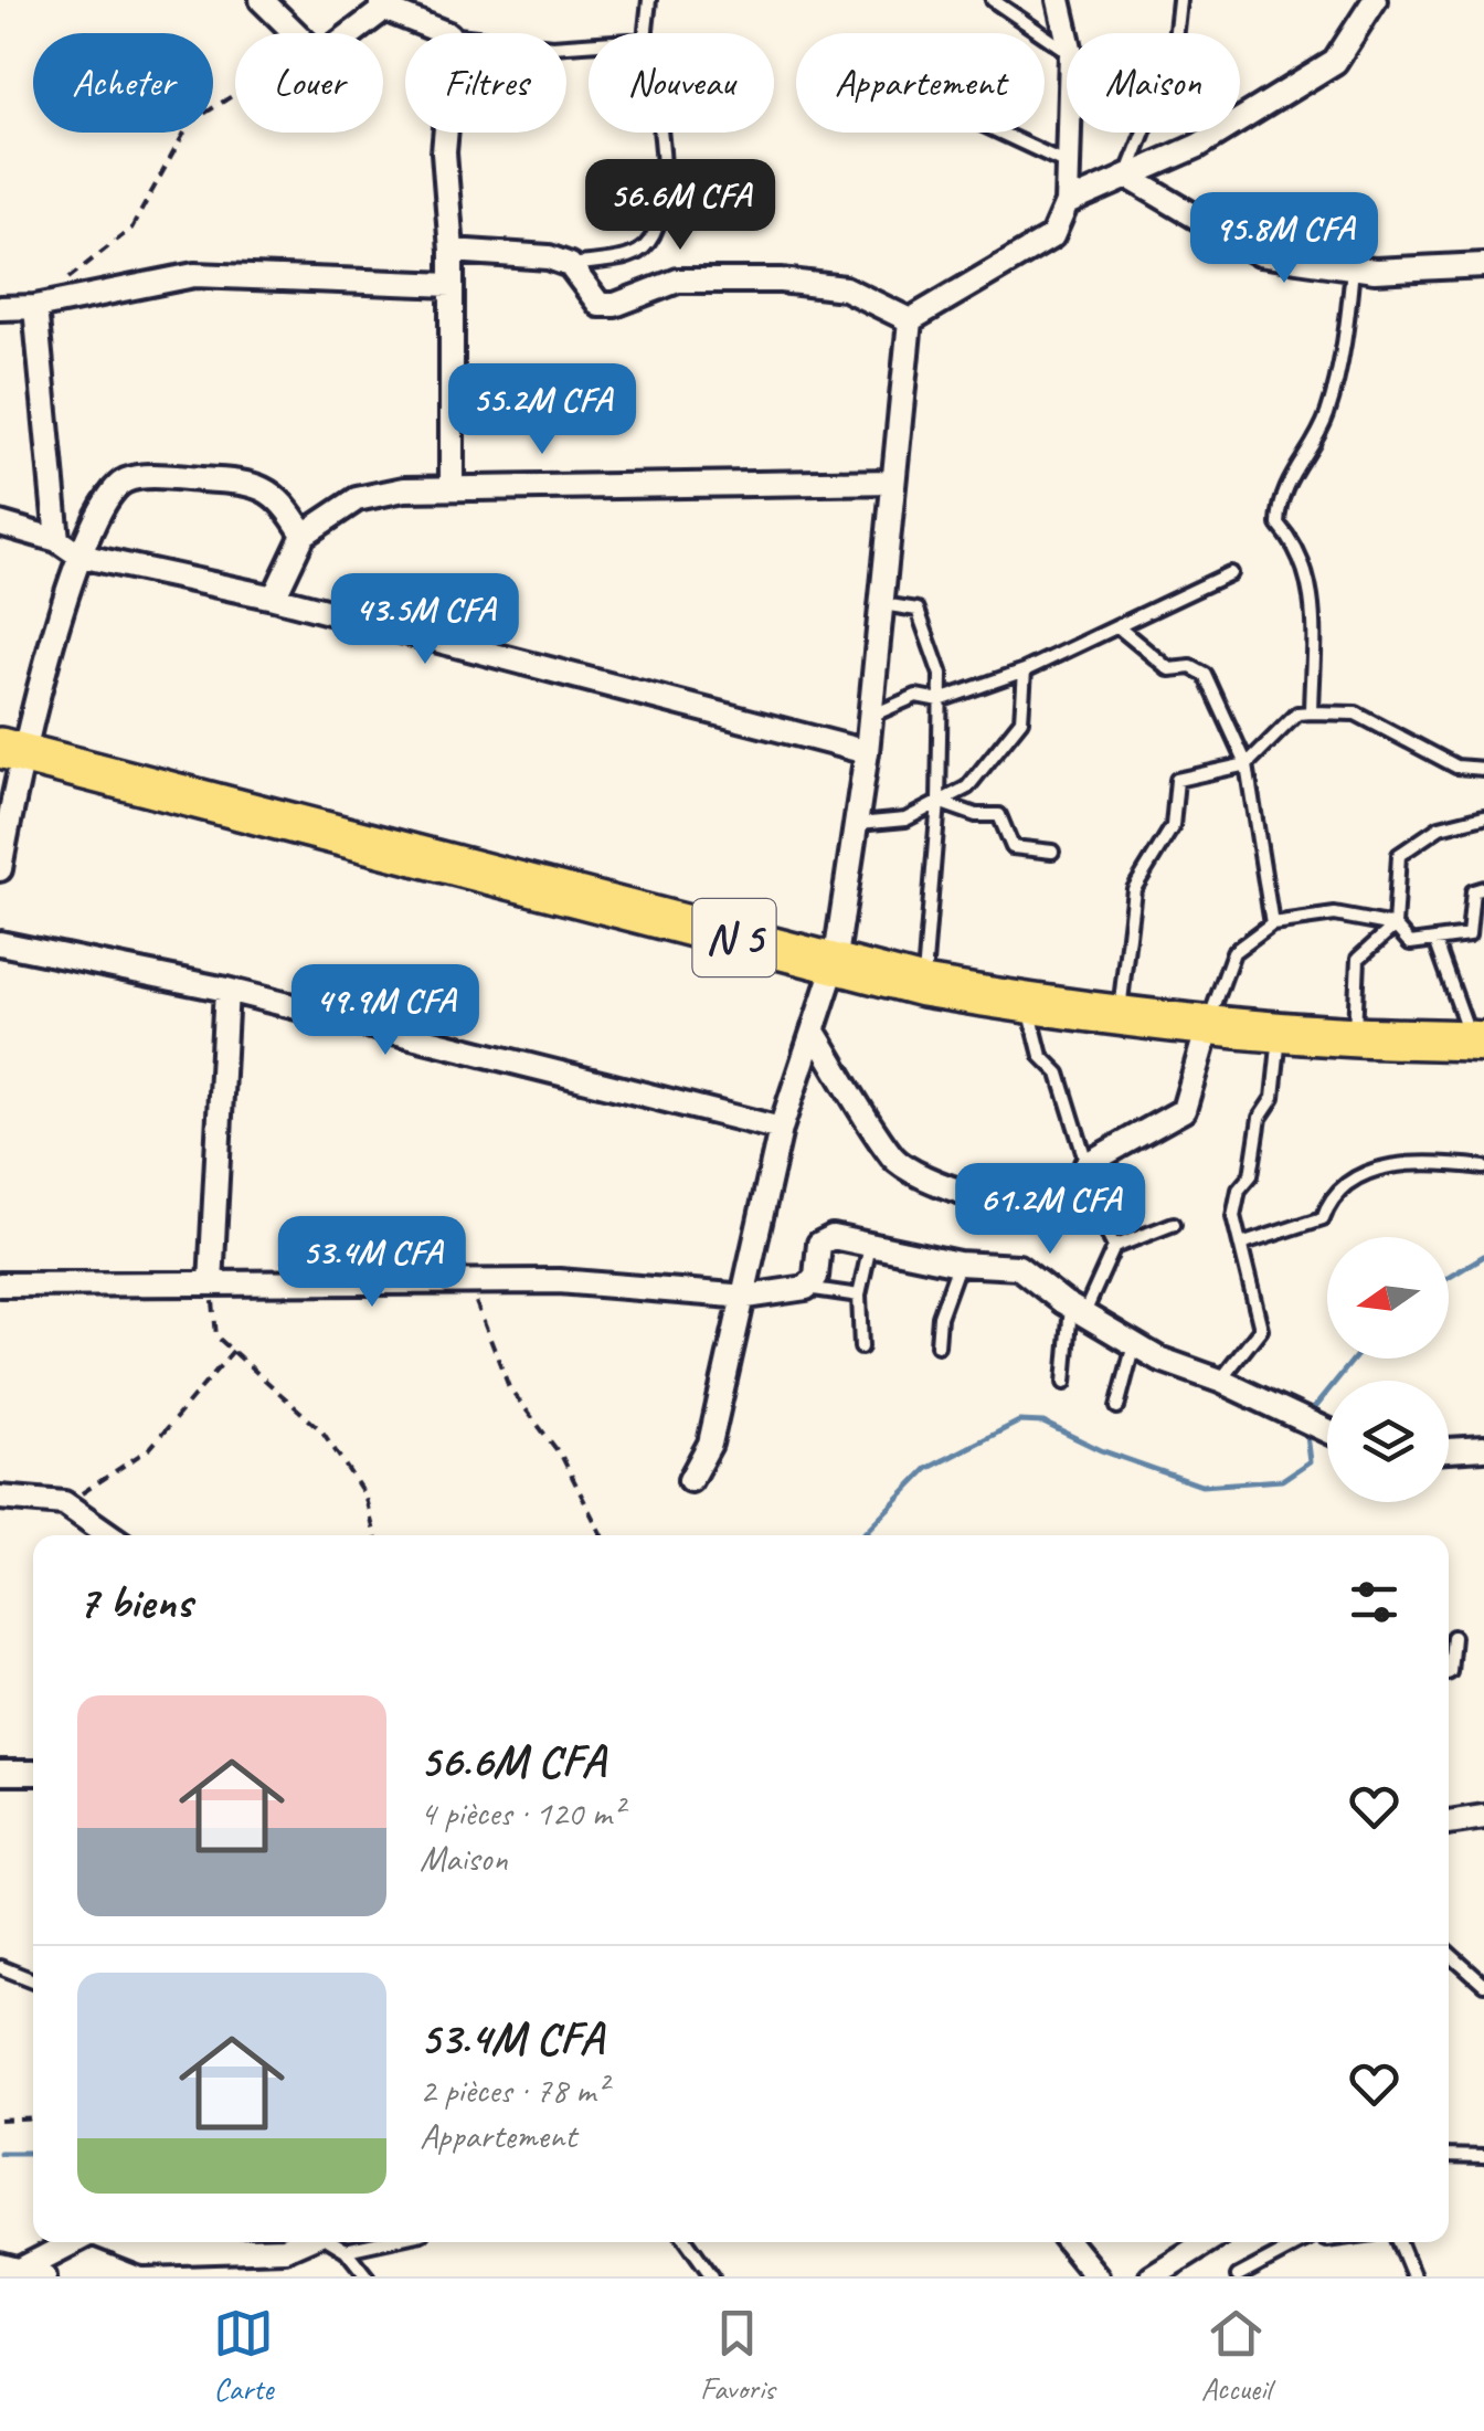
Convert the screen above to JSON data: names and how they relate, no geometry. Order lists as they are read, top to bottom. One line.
{"streets":{"highway":["N 5"]},"north":"left","page":{"chip":["Acheter","Louer","Filtres","Nouveau","Appartement","Maison"],"price":["56.6M CFA","95.8M CFA","55.2M CFA","43.5M CFA","49.9M CFA","61.2M CFA","53.4M CFA"],"heading":"7 biens","list":[{"name":"56.6M CFA","note":"4 pièces · 120 m² · Maison"},{"name":"53.4M CFA","note":"2 pièces · 78 m² · Appartement"}],"tabs":["Carte","Favoris","Accueil"]}}
